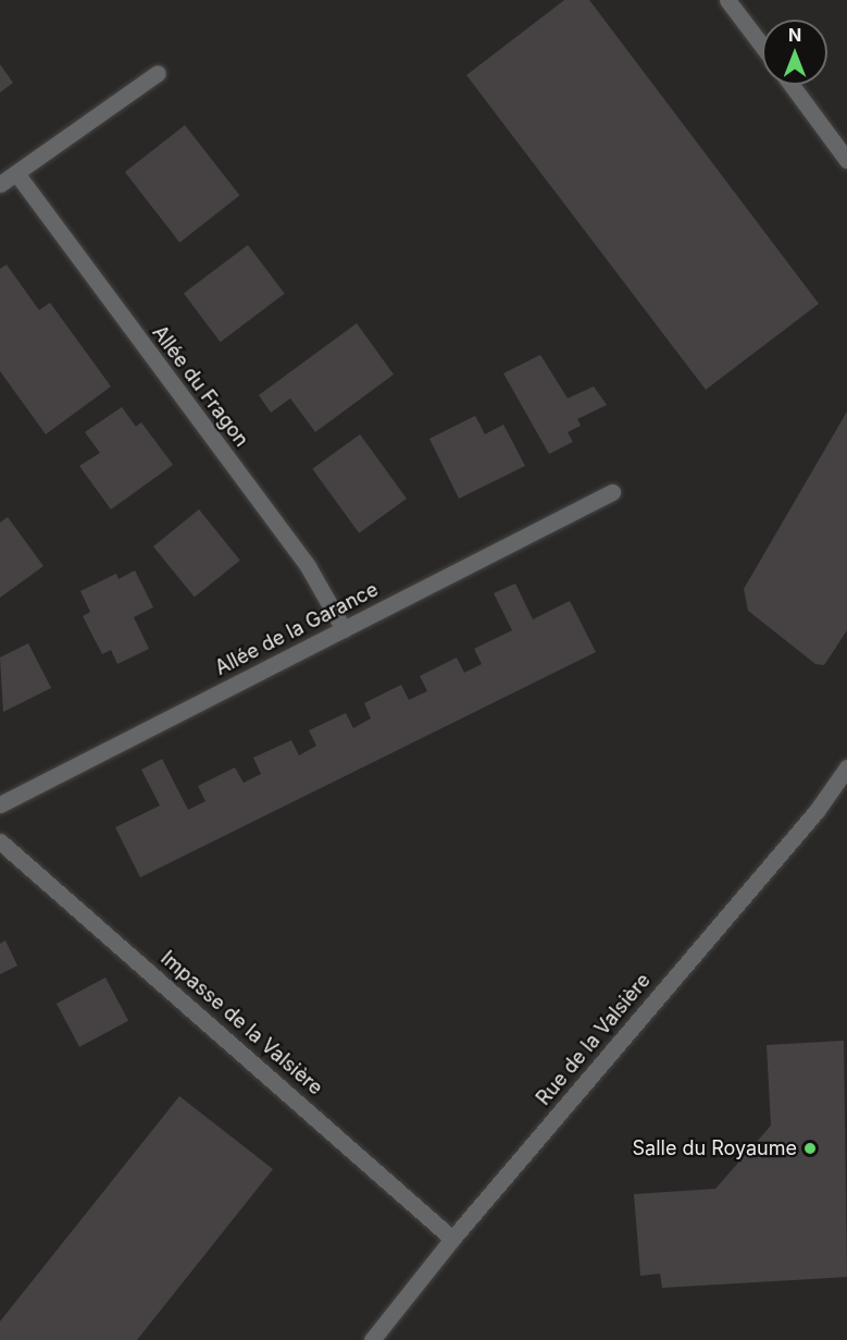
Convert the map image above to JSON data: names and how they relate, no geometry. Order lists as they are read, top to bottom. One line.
{"streets":{"street":["Allée du Fragon","Allée de la Garance","Impasse de la Valsière","Rue de la Valsière"]},"crossings":[["Allée du Fragon","Allée de la Garance"],["Impasse de la Valsière","Rue de la Valsière"]],"places":["Salle du Royaume"],"north":"top"}
